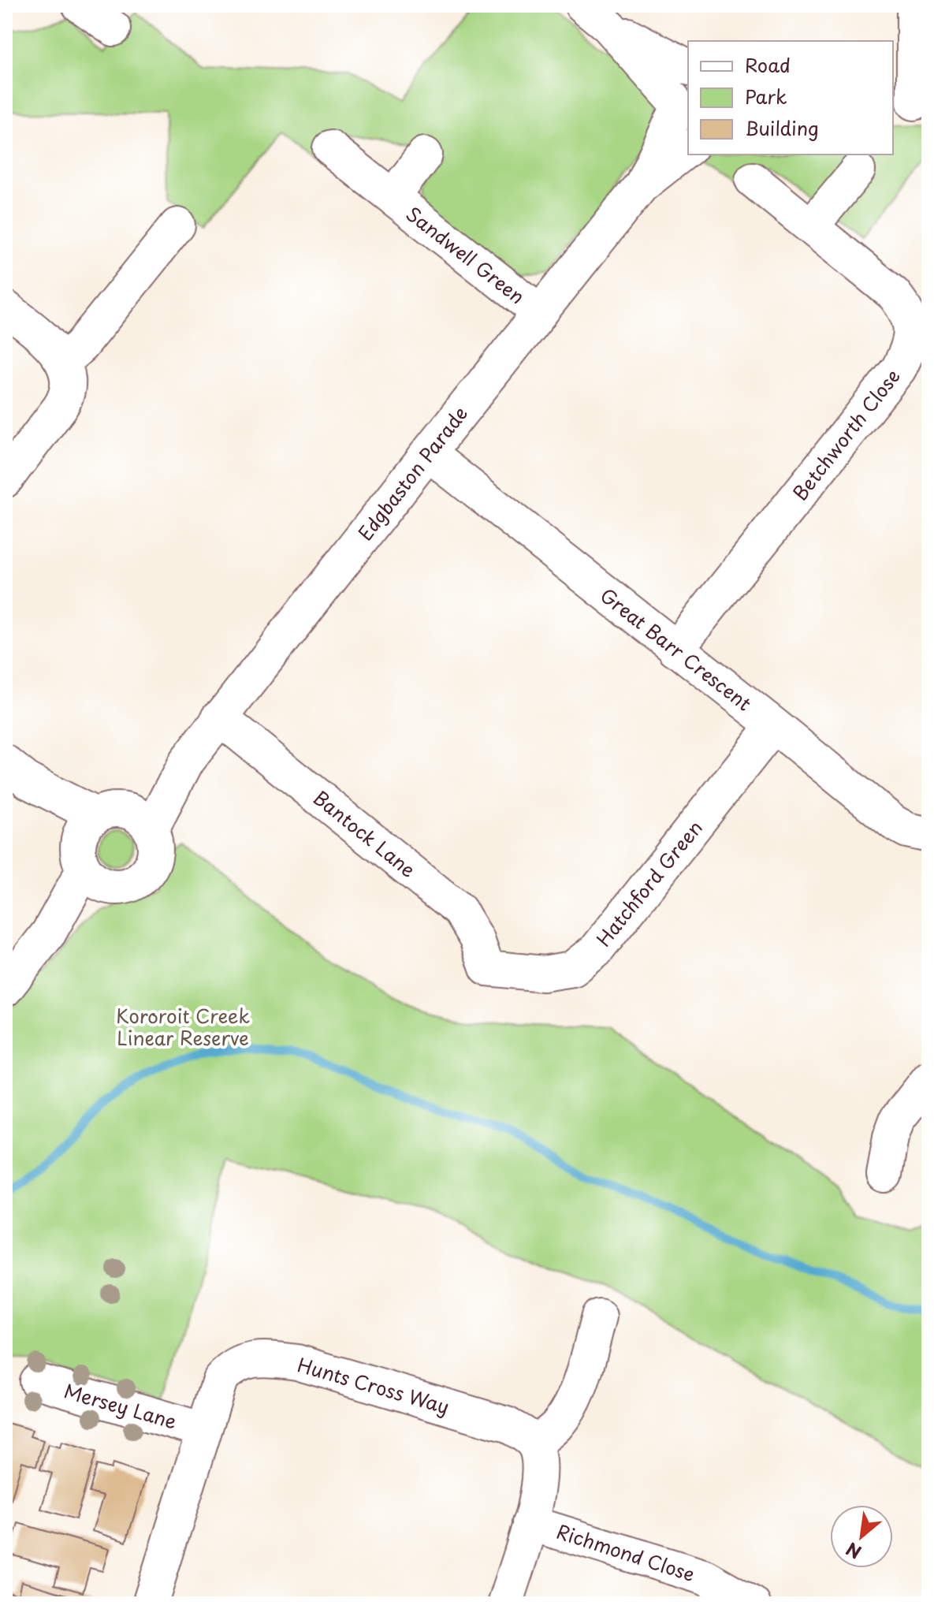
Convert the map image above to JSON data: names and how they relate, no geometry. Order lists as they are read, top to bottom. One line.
{"streets":{"street":["Sandwell Green","Betchworth Close","Edgbaston Parade","Great Barr Crescent","Bantock Lane","Hatchford Green","Hunts Cross Way","Mersey Lane","Richmond Close"]},"crossings":[["Sandwell Green","Edgbaston Parade"],["Betchworth Close","Great Barr Crescent"],["Edgbaston Parade","Great Barr Crescent"],["Edgbaston Parade","Bantock Lane"],["Great Barr Crescent","Hatchford Green"],["Bantock Lane","Hatchford Green"],["Hunts Cross Way","Mersey Lane"]],"parks":["Kororoit Creek Linear Reserve"],"legend":["Road","Park","Building"],"north":"bottom left"}
